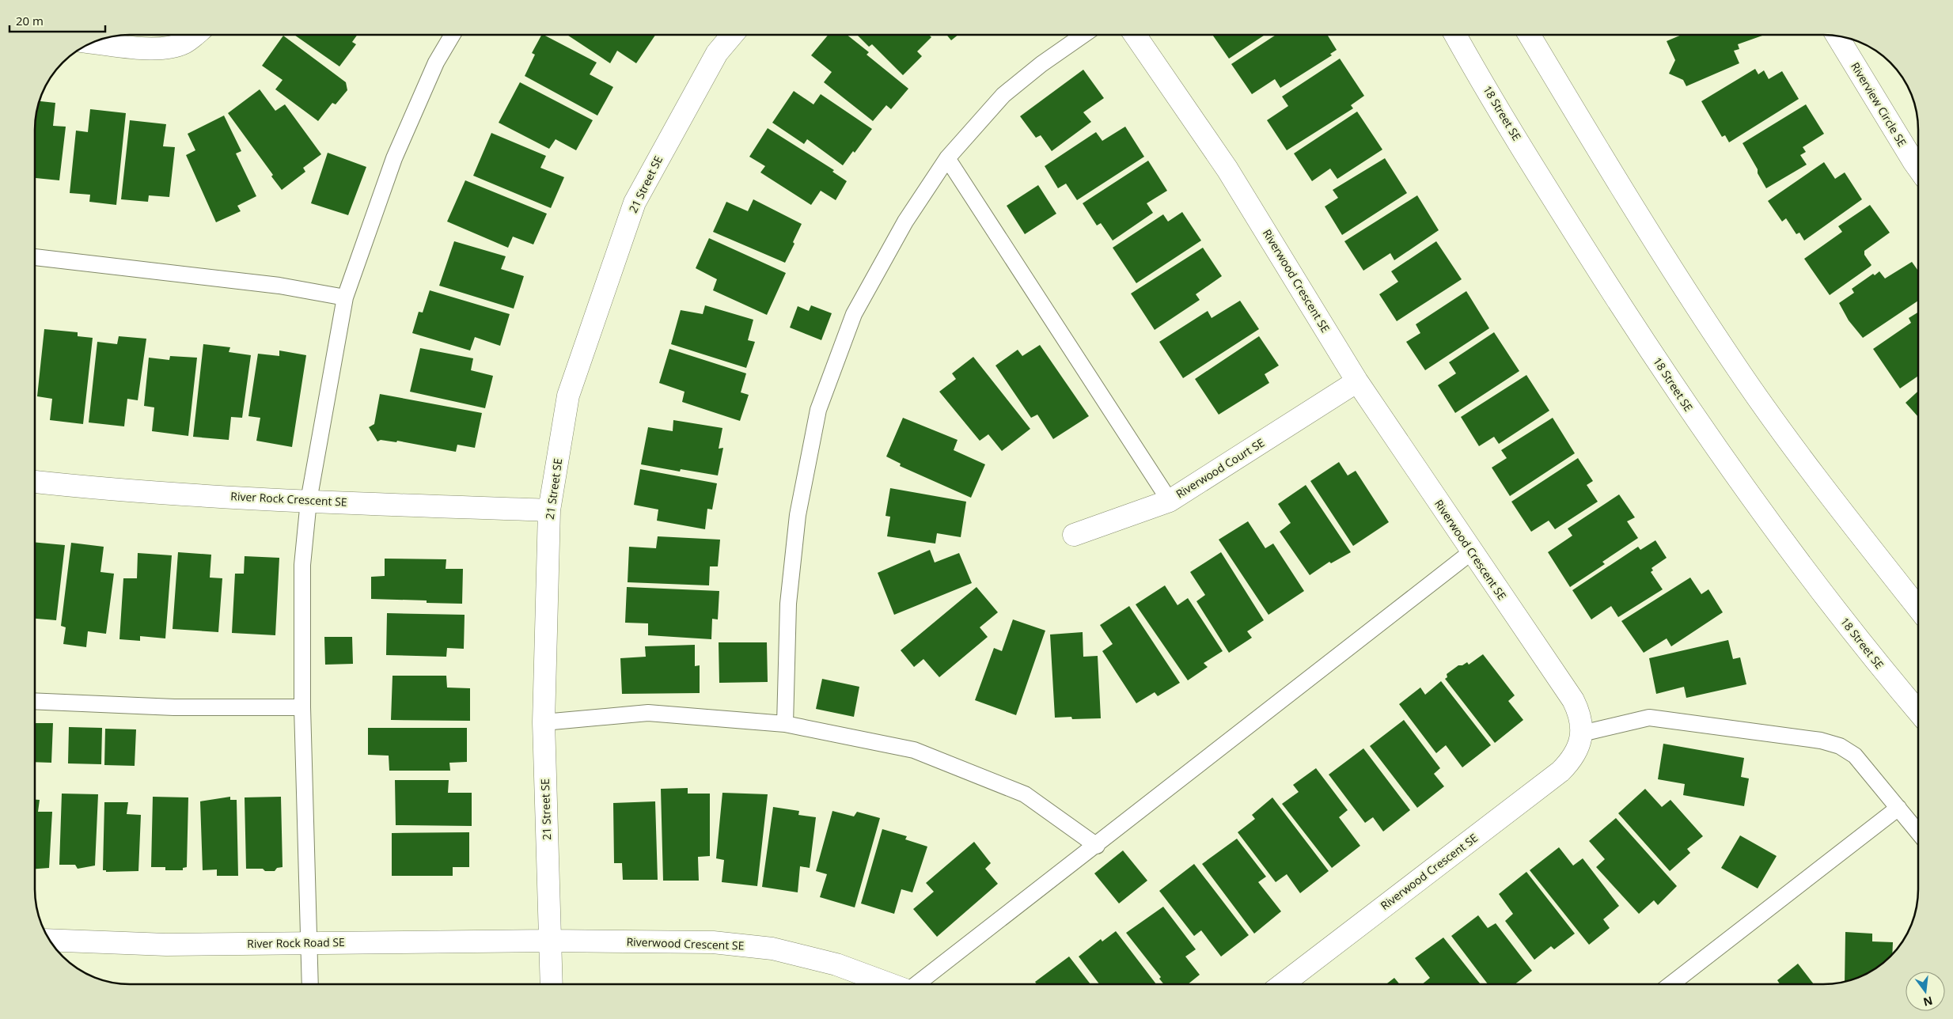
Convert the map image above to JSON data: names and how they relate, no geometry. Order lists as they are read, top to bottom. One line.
{"streets":{"street":["Riverview Circle SE","18 Street SE","21 Street SE","Riverwood Crescent SE","Riverwood Court SE","River Rock Crescent SE","River Rock Road SE"]},"crossings":[["21 Street SE","Riverwood Crescent SE"],["21 Street SE","River Rock Crescent SE"],["21 Street SE","River Rock Road SE"],["Riverwood Crescent SE","Riverwood Court SE"],["Riverwood Crescent SE","River Rock Road SE"]],"scale_bar":"20 m","north":"bottom"}
